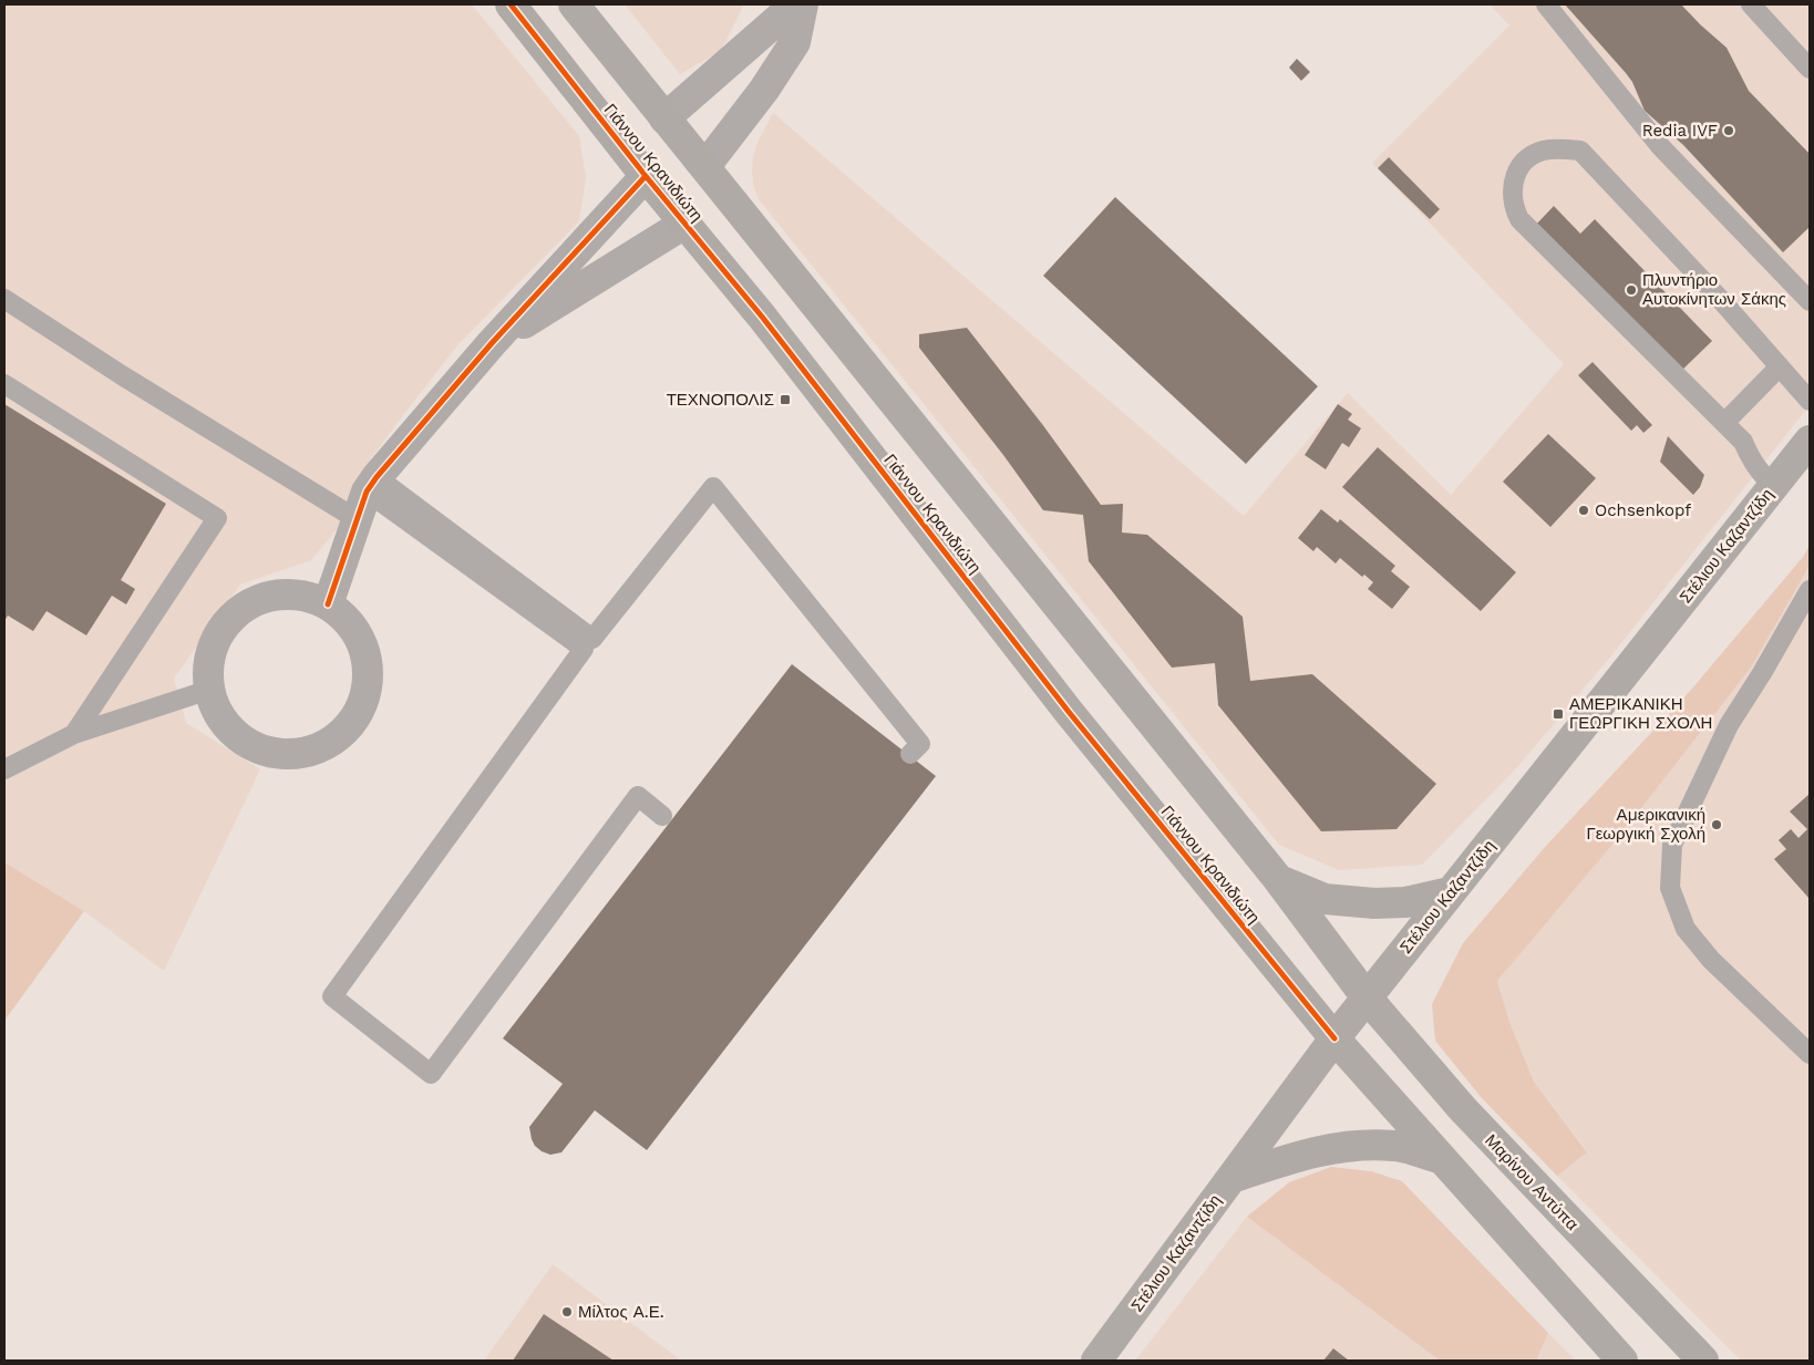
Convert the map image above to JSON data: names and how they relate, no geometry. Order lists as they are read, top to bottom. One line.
{"streets":{"street":["Γιάννου Κρανιδιώτη","Στέλιου Καζαντζίδη","Μαρίνου Αντύπα"]},"crossings":[["Γιάννου Κρανιδιώτη","Στέλιου Καζαντζίδη"],["Στέλιου Καζαντζίδη","Μαρίνου Αντύπα"]],"places":{"other":["Redia IVF","Πλυντήριο Αυτοκίνητων Σάκης","Ochsenkopf","Αμερικανική Γεωργική Σχολή","Μίλτος Α.Ε."],"transit":["ΤΕΧΝΟΠΟΛΙΣ","ΑΜΕΡΙΚΑΝΙΚΗ ΓΕΩΡΓΙΚΗ ΣΧΟΛΗ"]}}
